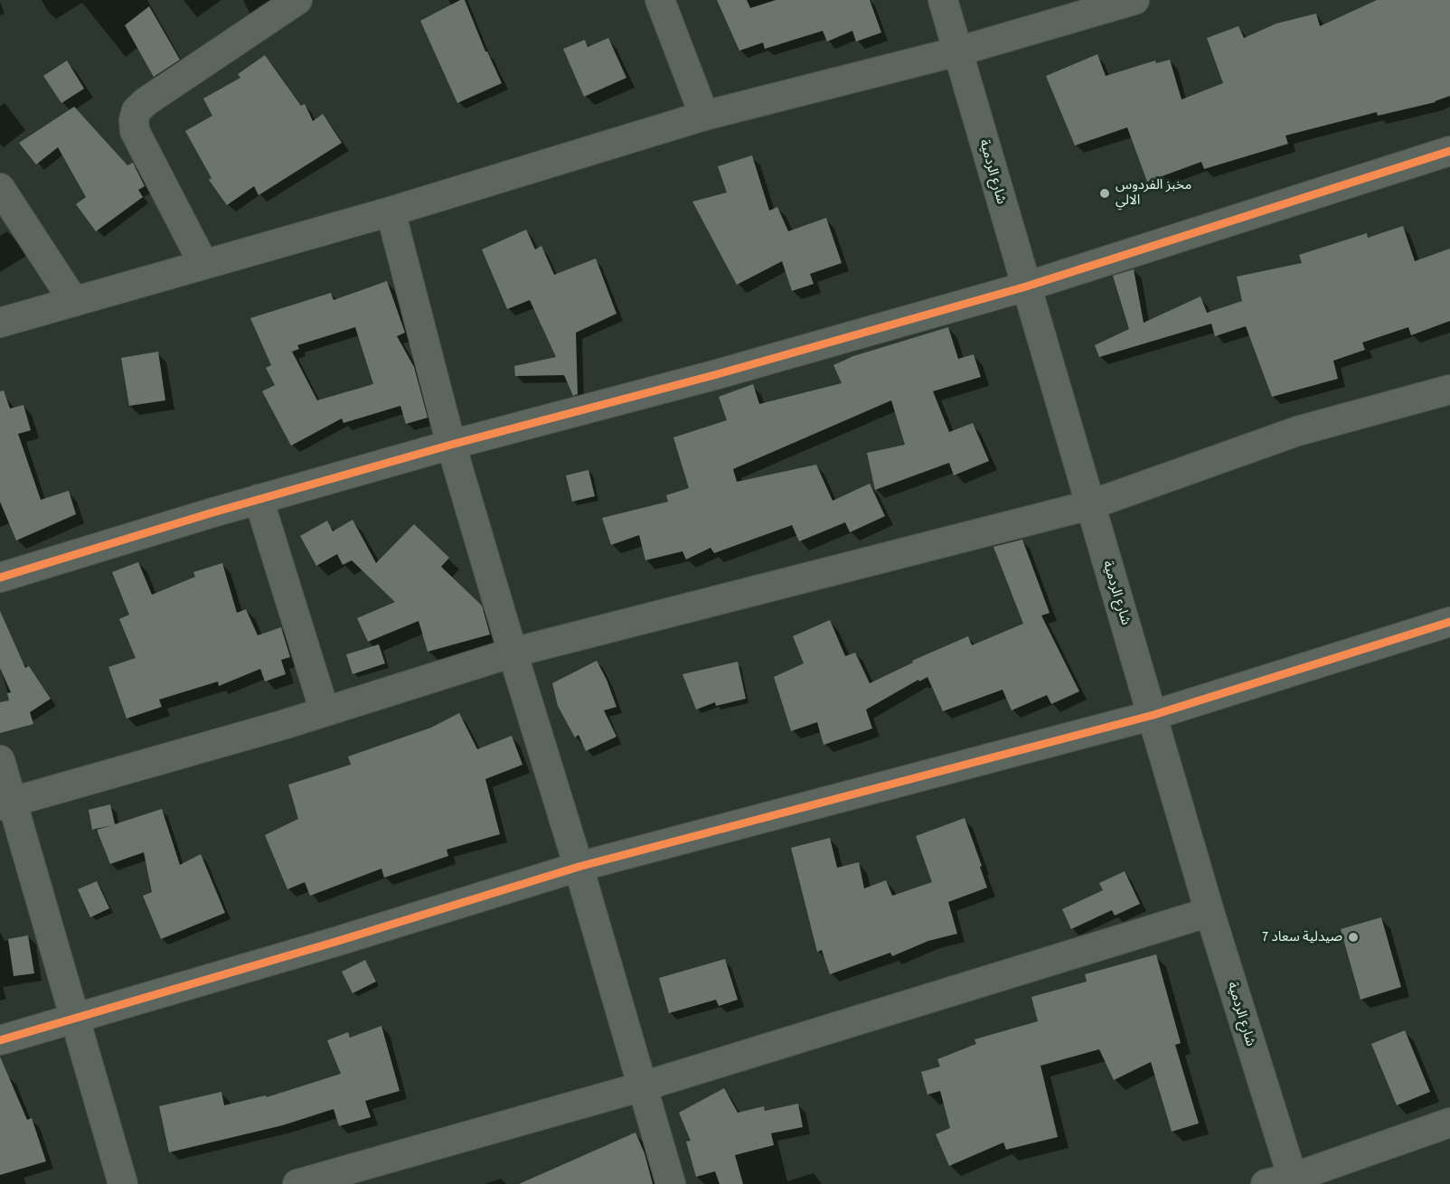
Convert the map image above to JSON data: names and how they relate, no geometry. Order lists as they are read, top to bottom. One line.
{"streets":{"street":["شارع الردمية"]},"places":["مخبز الفردوس الالي","صيدلية سعاد 7"]}
